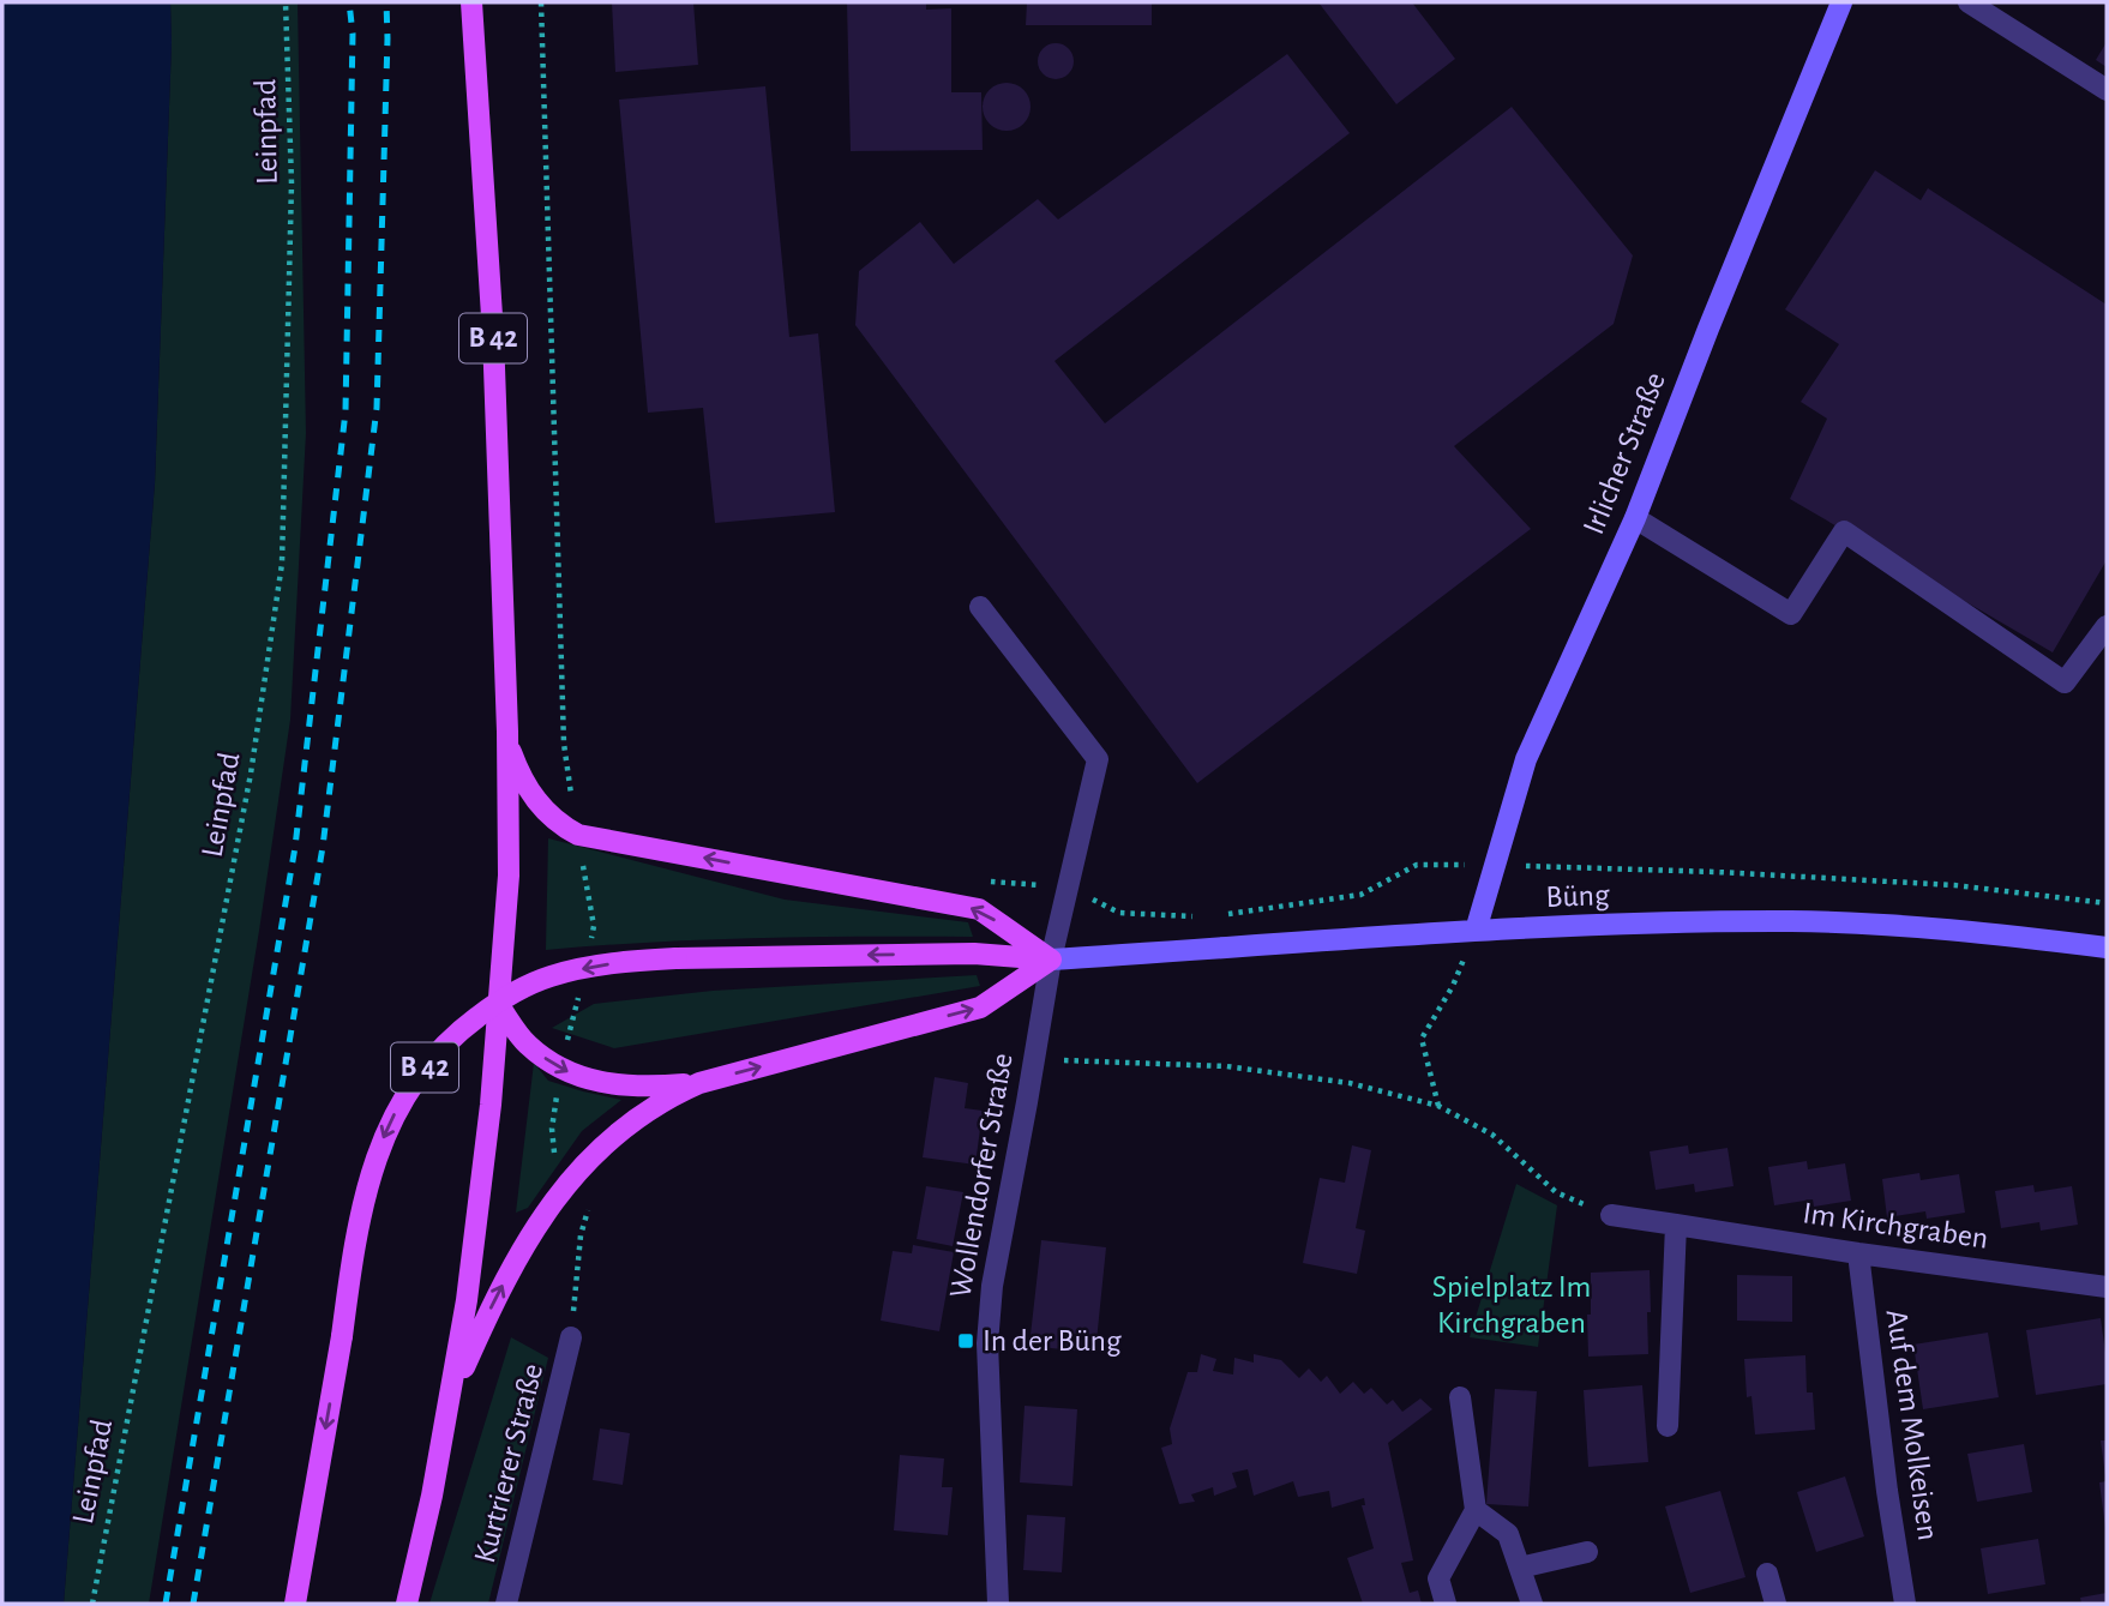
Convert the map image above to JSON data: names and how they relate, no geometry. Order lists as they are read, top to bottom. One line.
{"streets":{"main road":["B 42"],"street":["Irlicher Straße","Büng","Wollendorfer Straße","Im Kirchgraben","Auf dem Molkeisen","Kurtrierer Straße"],"path":["Leinpfad"]},"crossings":[["B 42","Büng"],["B 42","Wollendorfer Straße"],["Irlicher Straße","Büng"],["Büng","Wollendorfer Straße"],["Im Kirchgraben","Auf dem Molkeisen"]],"parks":["Spielplatz Im Kirchgraben"],"places":{"transit":["In der Büng"]}}
